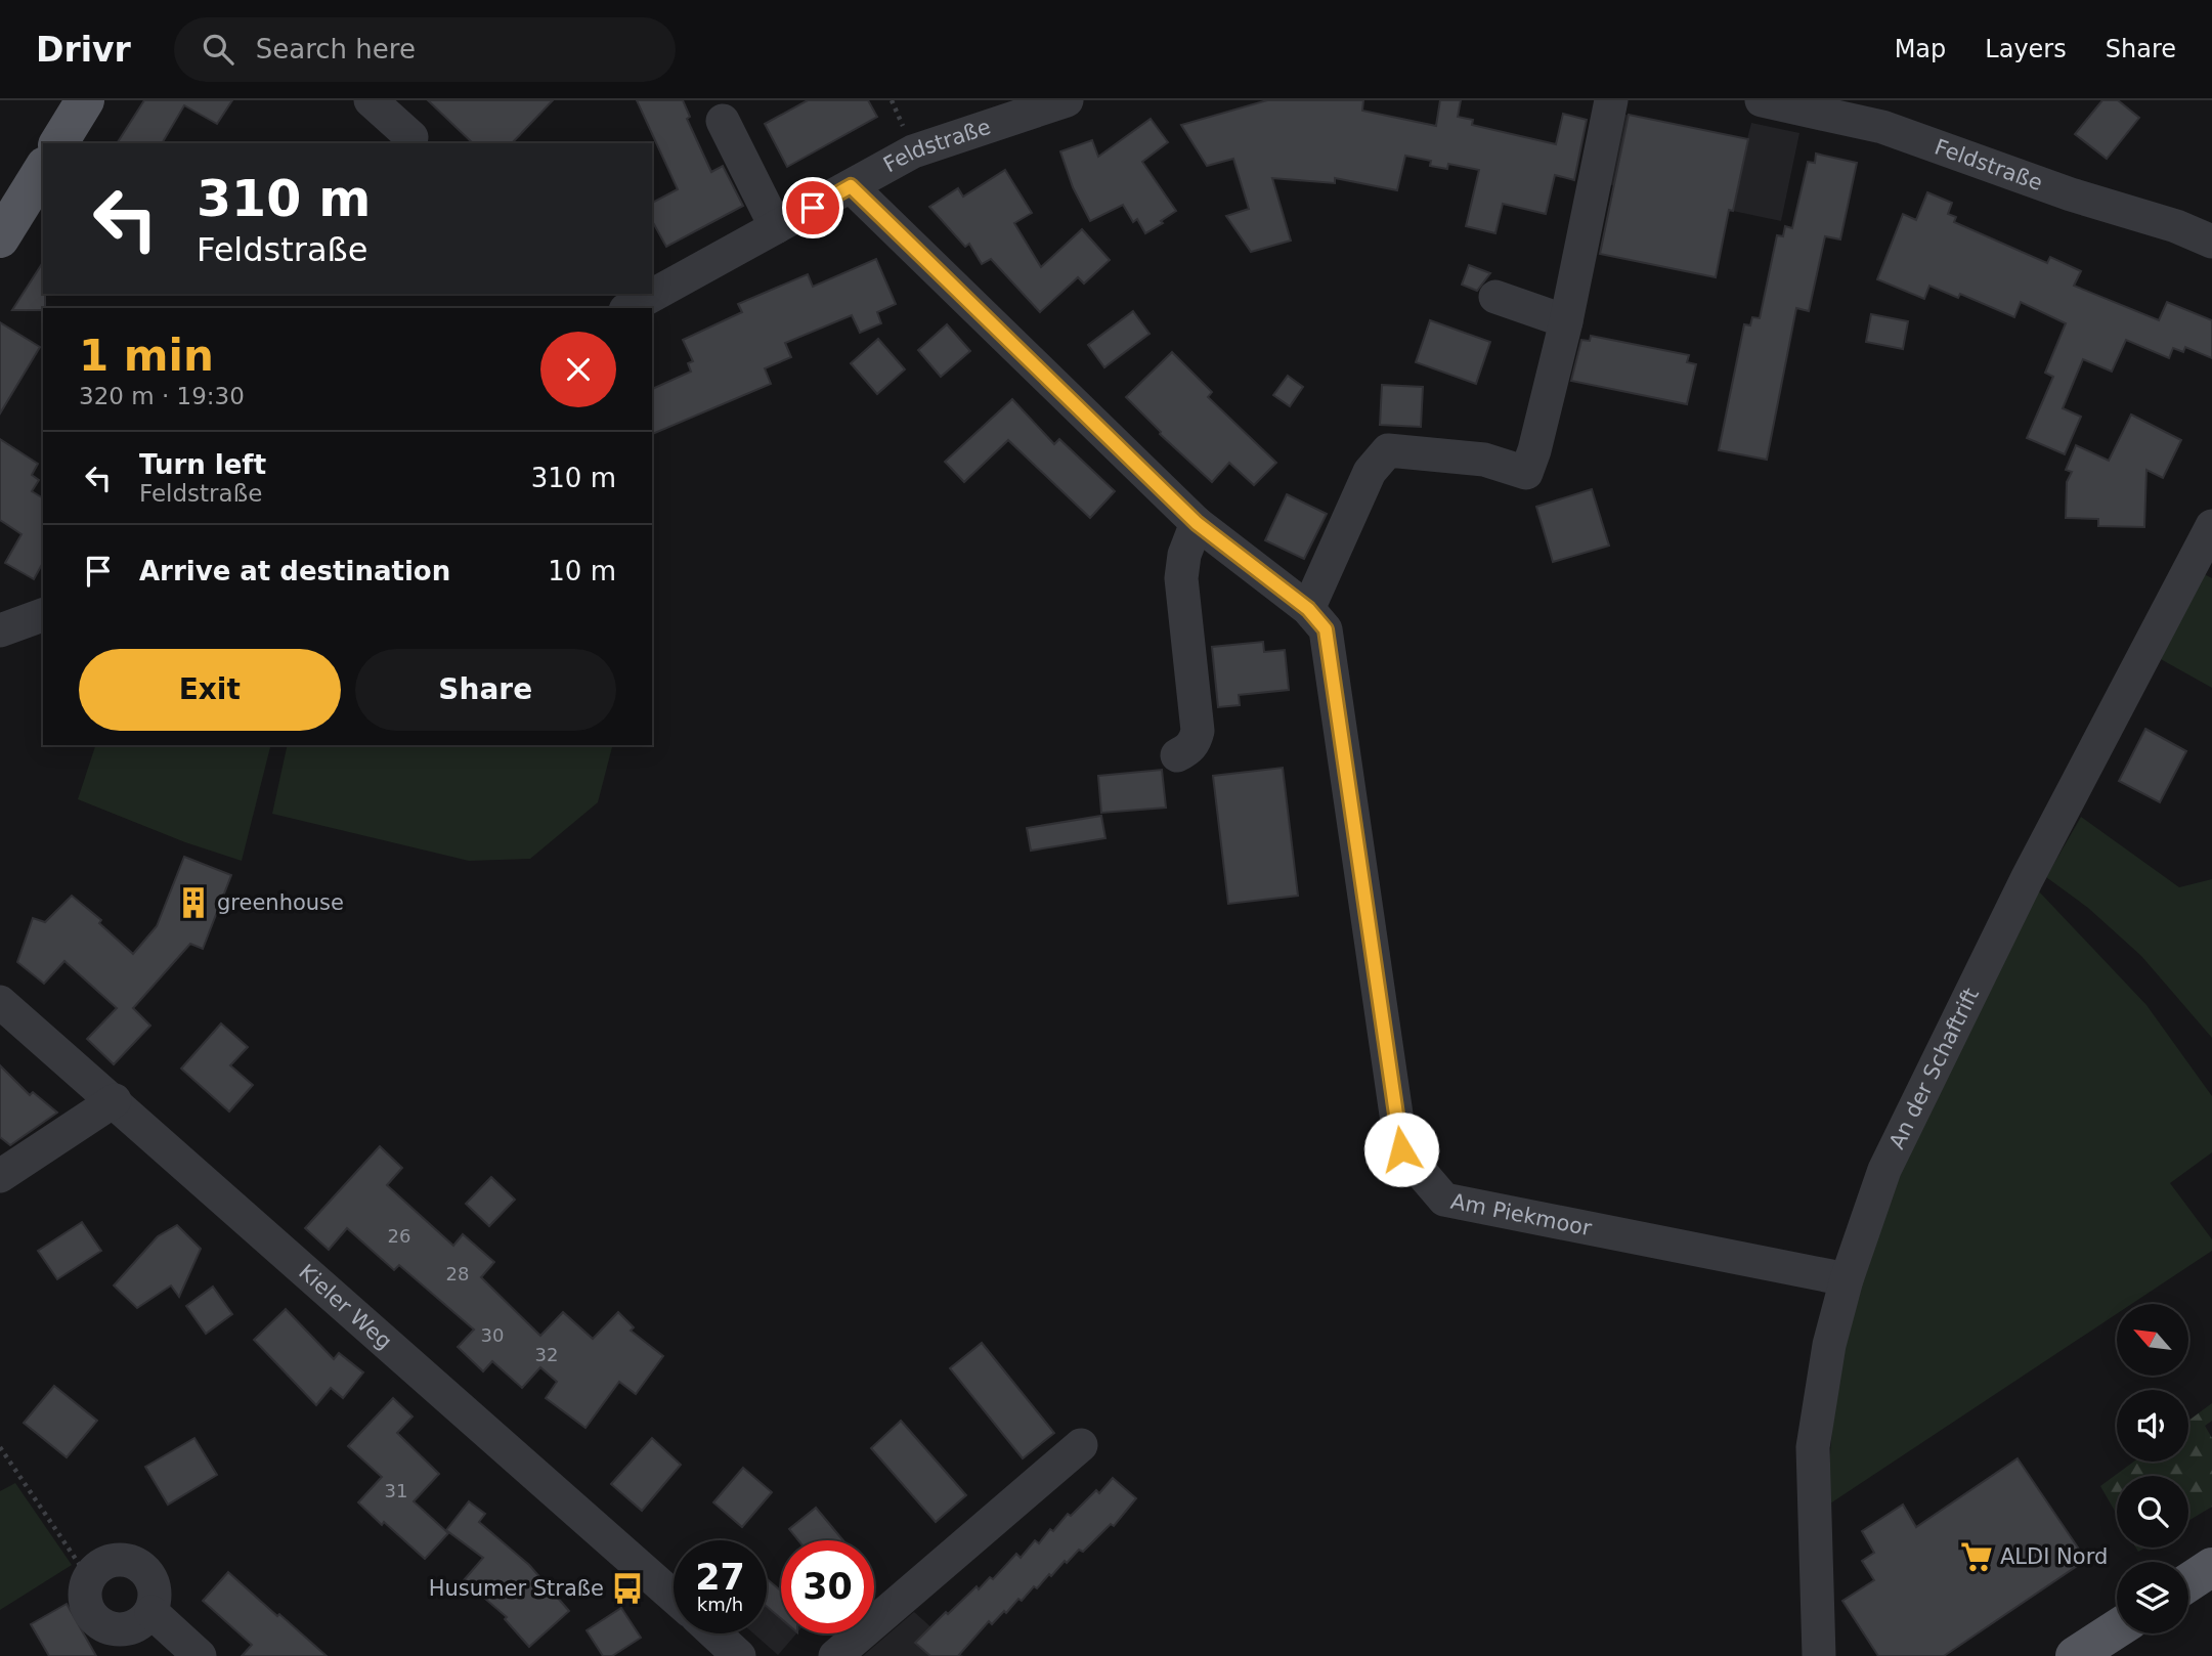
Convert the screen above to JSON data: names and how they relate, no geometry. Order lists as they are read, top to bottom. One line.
{"streets":{"street":["Feldstraße","An der Schaftrift","Am Piekmoor","Kieler Weg"]},"crossings":[["Feldstraße","Am Piekmoor"],["An der Schaftrift","Am Piekmoor"]],"places":{"building":["greenhouse"],"supermarket":["ALDI Nord"],"bus stop":["Husumer Straße"]},"house_numbers":["26","28","30","32","31"],"north":"top left","page":{"header":"Drivr","search":"Search here","nav":["Map","Layers","Share"],"turn":["310 m","Feldstraße"],"heading":["1 min","320 m · 19:30"],"list":[{"name":"Turn left","note":"Feldstraße","value":"310 m"},{"name":"Arrive at destination","value":"10 m"}],"buttons":["Exit","Share"],"speed":"27 km/h","limit":"30"}}
